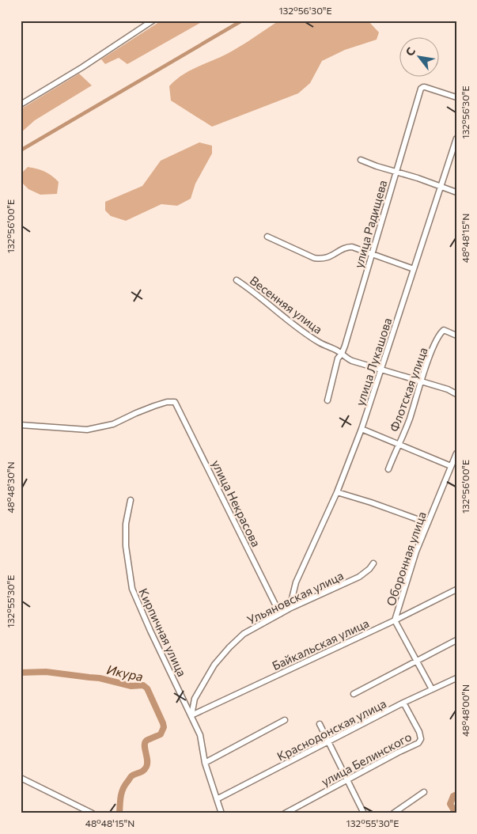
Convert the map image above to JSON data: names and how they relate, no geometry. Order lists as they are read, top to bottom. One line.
{"streets":{"street":["улица Радищева","Весенняя улица","улица Лукашова","Флотская улица","улица Некрасова","Оборонная улица","Ульяновская улица","Кирпичная улица","Байкальская улица","Краснодонская улица","улица Белинского"]},"crossings":[["улица Радищева","Весенняя улица"],["Весенняя улица","улица Лукашова"],["Весенняя улица","Флотская улица"],["улица Лукашова","Ульяновская улица"],["улица Некрасова","Ульяновская улица"],["Оборонная улица","Байкальская улица"],["Оборонная улица","Краснодонская улица"],["Ульяновская улица","Кирпичная улица"],["Ульяновская улица","Байкальская улица"],["Кирпичная улица","Байкальская улица"],["Кирпичная улица","Краснодонская улица"],["Краснодонская улица","улица Белинского"]],"water":["Икура"],"north":"top left","coordinates":["132°56'30\"E","132°56'00\"E","48°48'15\"N","48°48'30\"N","132°55'30\"E","48°48'00\"N"]}
